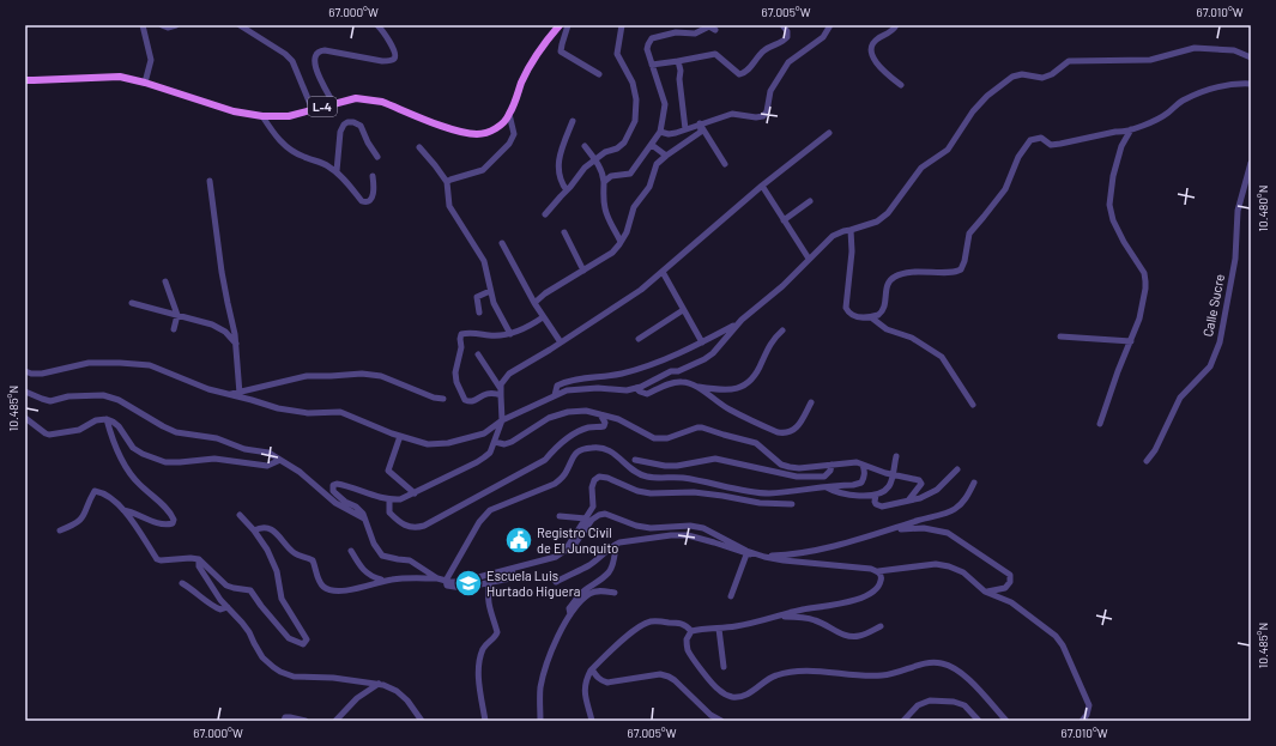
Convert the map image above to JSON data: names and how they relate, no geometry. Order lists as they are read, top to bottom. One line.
{"streets":{"main road":["L-4"],"street":["Calle Sucre"]},"places":{"public building":["Registro Civil de El Junquito"],"school or university":["Escuela Luis Hurtado Higuera"]},"coordinates":["67.000°W","67.005°W","67.010°W","10.480°N","10.485°N"]}
